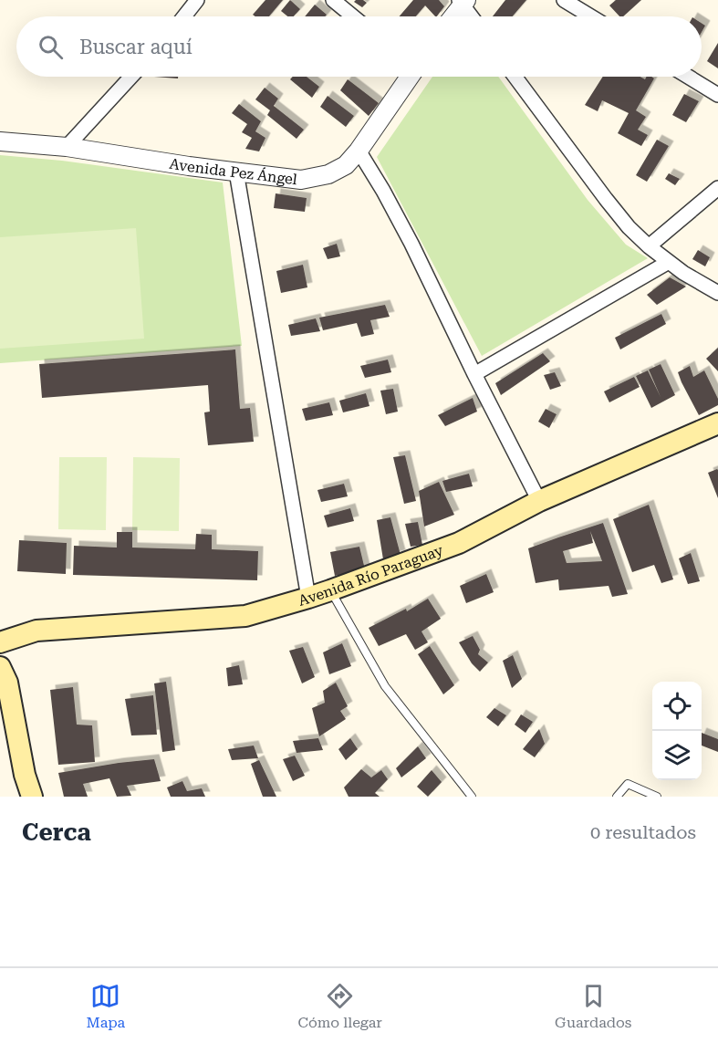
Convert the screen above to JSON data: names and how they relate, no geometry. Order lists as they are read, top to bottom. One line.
{"streets":{"main road":["Avenida Río Paraguay"],"street":["Avenida Pez Ángel"]},"page":{"search":"Buscar aquí","heading":["Cerca","0 resultados"],"nav":["Mapa","Cómo llegar","Guardados"]}}
